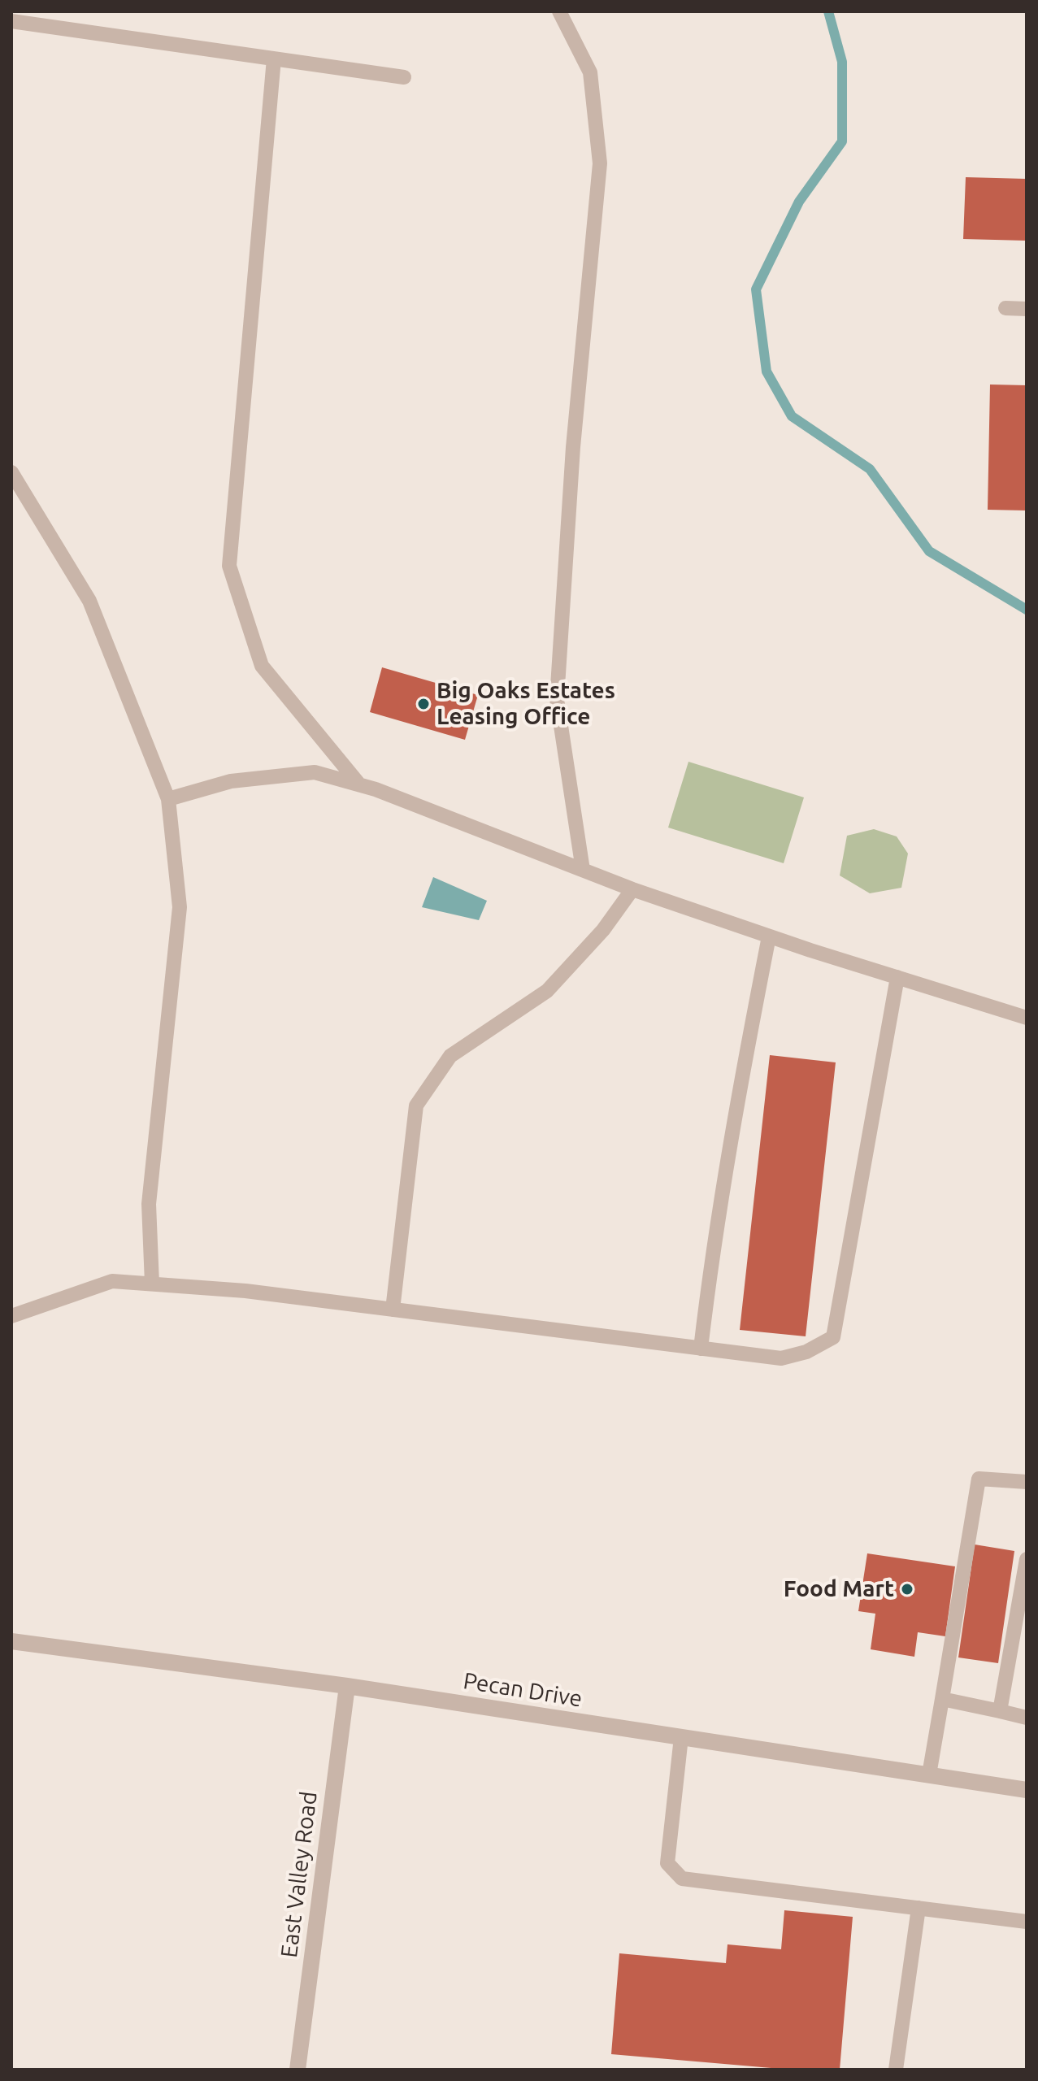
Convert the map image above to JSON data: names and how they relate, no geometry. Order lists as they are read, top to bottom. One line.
{"streets":{"street":["Pecan Drive","East Valley Road"]},"crossings":[["Pecan Drive","East Valley Road"]],"places":["Big Oaks Estates Leasing Office","Food Mart"]}
